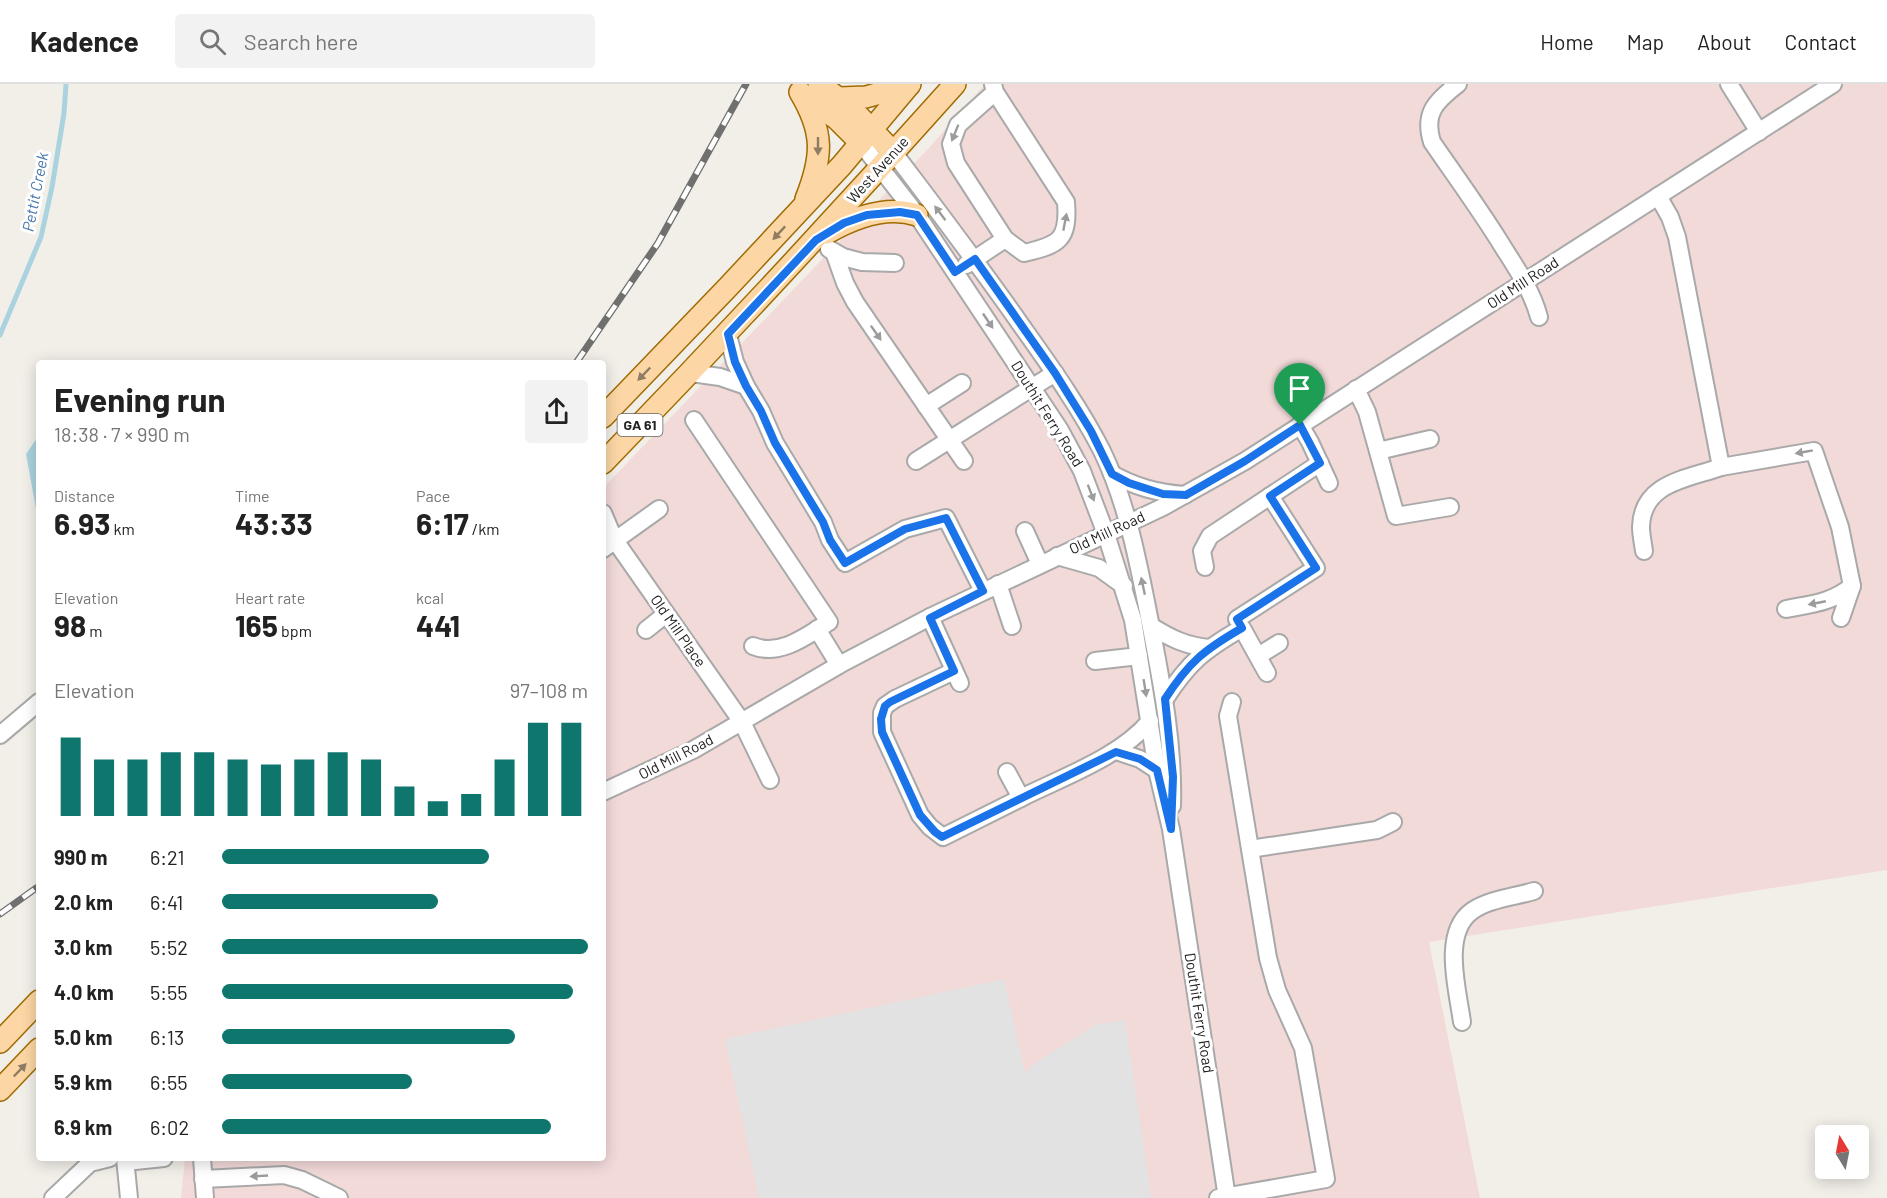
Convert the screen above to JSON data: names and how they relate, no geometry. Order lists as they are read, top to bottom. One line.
{"streets":{"main road":["West Avenue","GA 61"],"street":["Old Mill Road","Douthit Ferry Road","Old Mill Place"]},"crossings":[["West Avenue","Douthit Ferry Road"],["Old Mill Road","Douthit Ferry Road"],["Old Mill Road","Old Mill Place"]],"water":["Pettit Creek"],"north":"top","page":{"header":"Kadence","search":"Search here","nav":["Home","Map","About","Contact"],"heading":["Evening run","18:38 · 7 × 990 m"],"stats":[["Distance","6.93 km"],["Time","43:33"],["Pace","6:17 /km"],["Elevation","98 m"],["Heart rate","165 bpm"],["kcal","441"]],"chart":["Elevation","97–108 m"],"list":[{"name":"990 m","note":"6:21"},{"name":"2.0 km","note":"6:41"},{"name":"3.0 km","note":"5:52"},{"name":"4.0 km","note":"5:55"},{"name":"5.0 km","note":"6:13"},{"name":"5.9 km","note":"6:55"},{"name":"6.9 km","note":"6:02"}]}}
